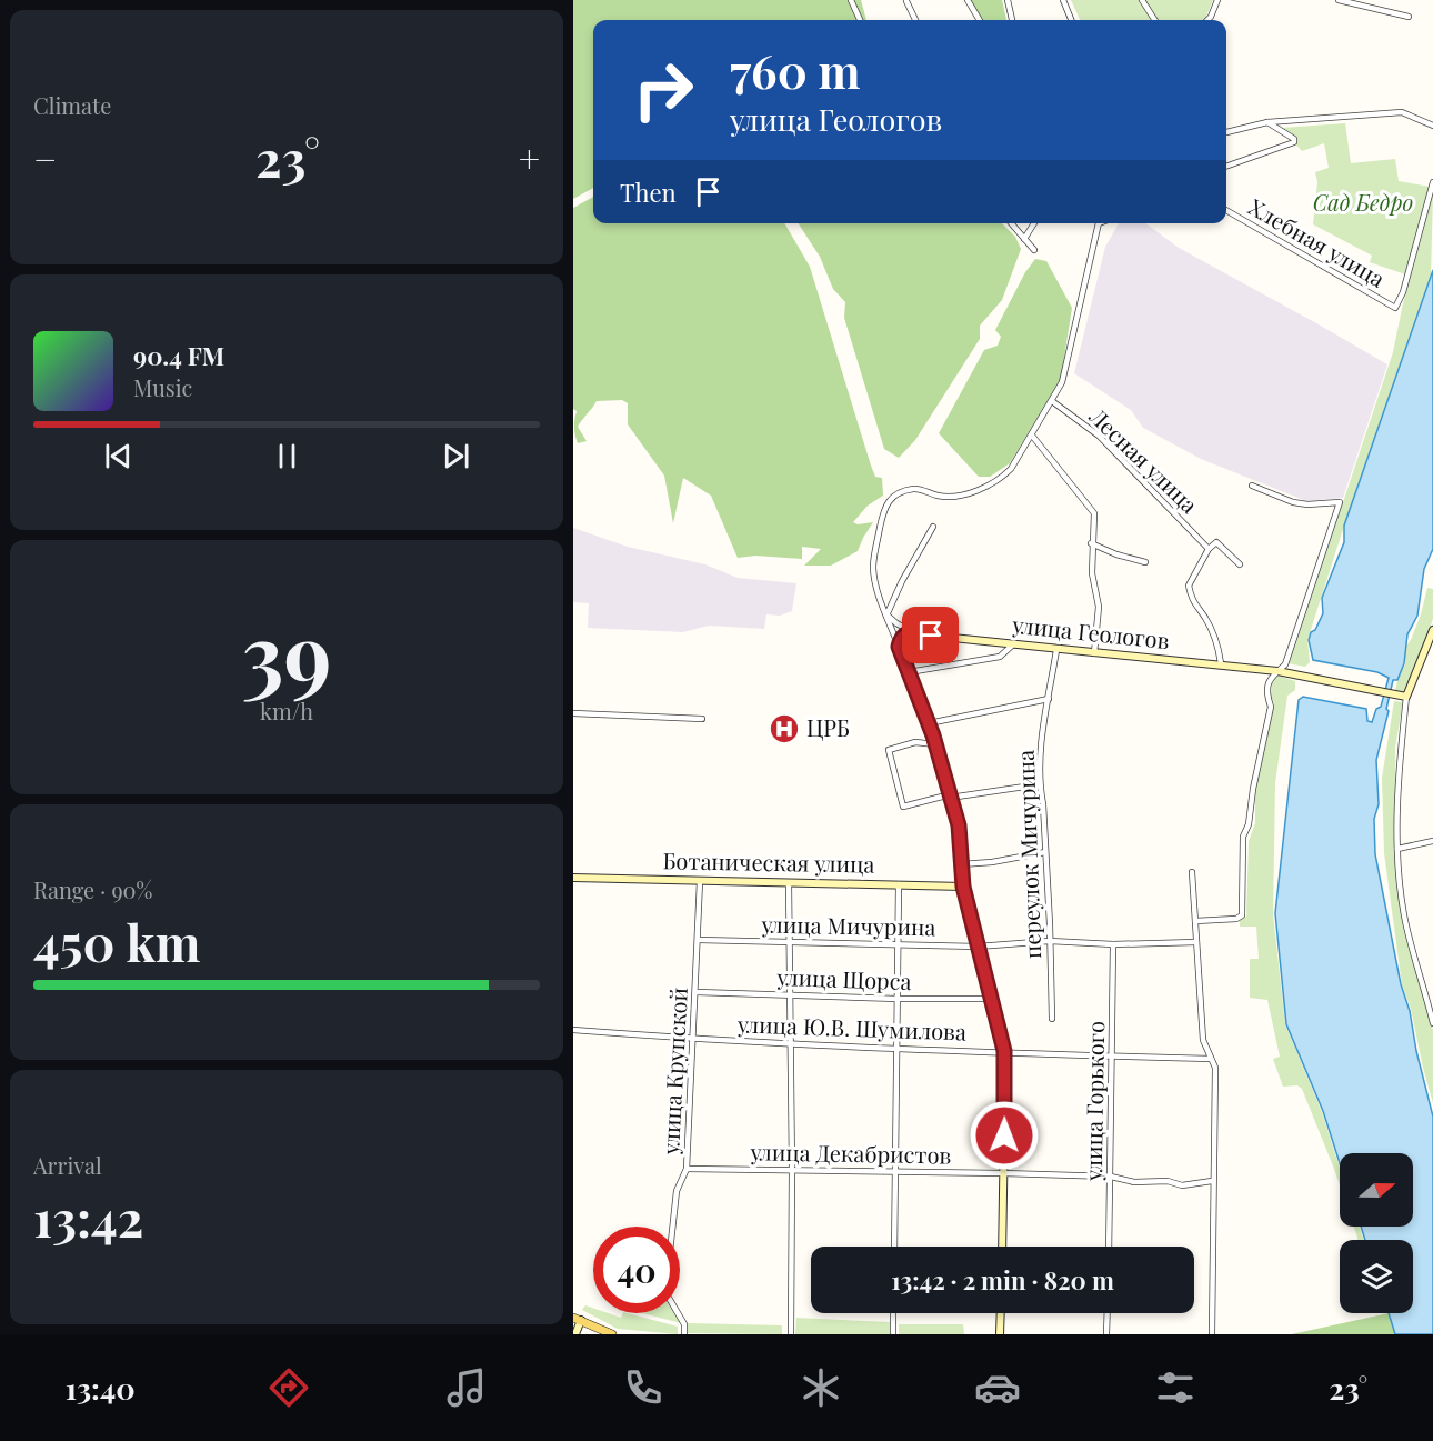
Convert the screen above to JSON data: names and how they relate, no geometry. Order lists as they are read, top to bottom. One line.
{"streets":{"street":["Хлебная улица","Лесная улица","улица Геологов","переулок Мичурина","Ботаническая улица","улица Мичурина","улица Щорса","улица Ю.В. Шумилова","улица Крупской","улица Горького","улица Декабристов"]},"crossings":[["улица Геологов","переулок Мичурина"],["переулок Мичурина","улица Мичурина"],["Ботаническая улица","улица Крупской"],["улица Мичурина","улица Крупской"],["улица Мичурина","улица Горького"],["улица Щорса","улица Крупской"],["улица Ю.В. Шумилова","улица Крупской"],["улица Ю.В. Шумилова","улица Горького"],["улица Крупской","улица Декабристов"],["улица Горького","улица Декабристов"]],"parks":["Сад Бедро"],"places":{"hospital":["ЦРБ"]},"north":"right","page":{"tile":["Climate",["39","km/h"],["Range · 90%","450 km"],["Arrival","13:42"]],"turn":["760 m","улица Геологов"],"heat":["−","23°","+"],"then":"Then","song":["90.4 FM","Music"],"limit":"40","trip":"13:42 · 2 min · 820 m","tabs":["13:40","23°"]}}
